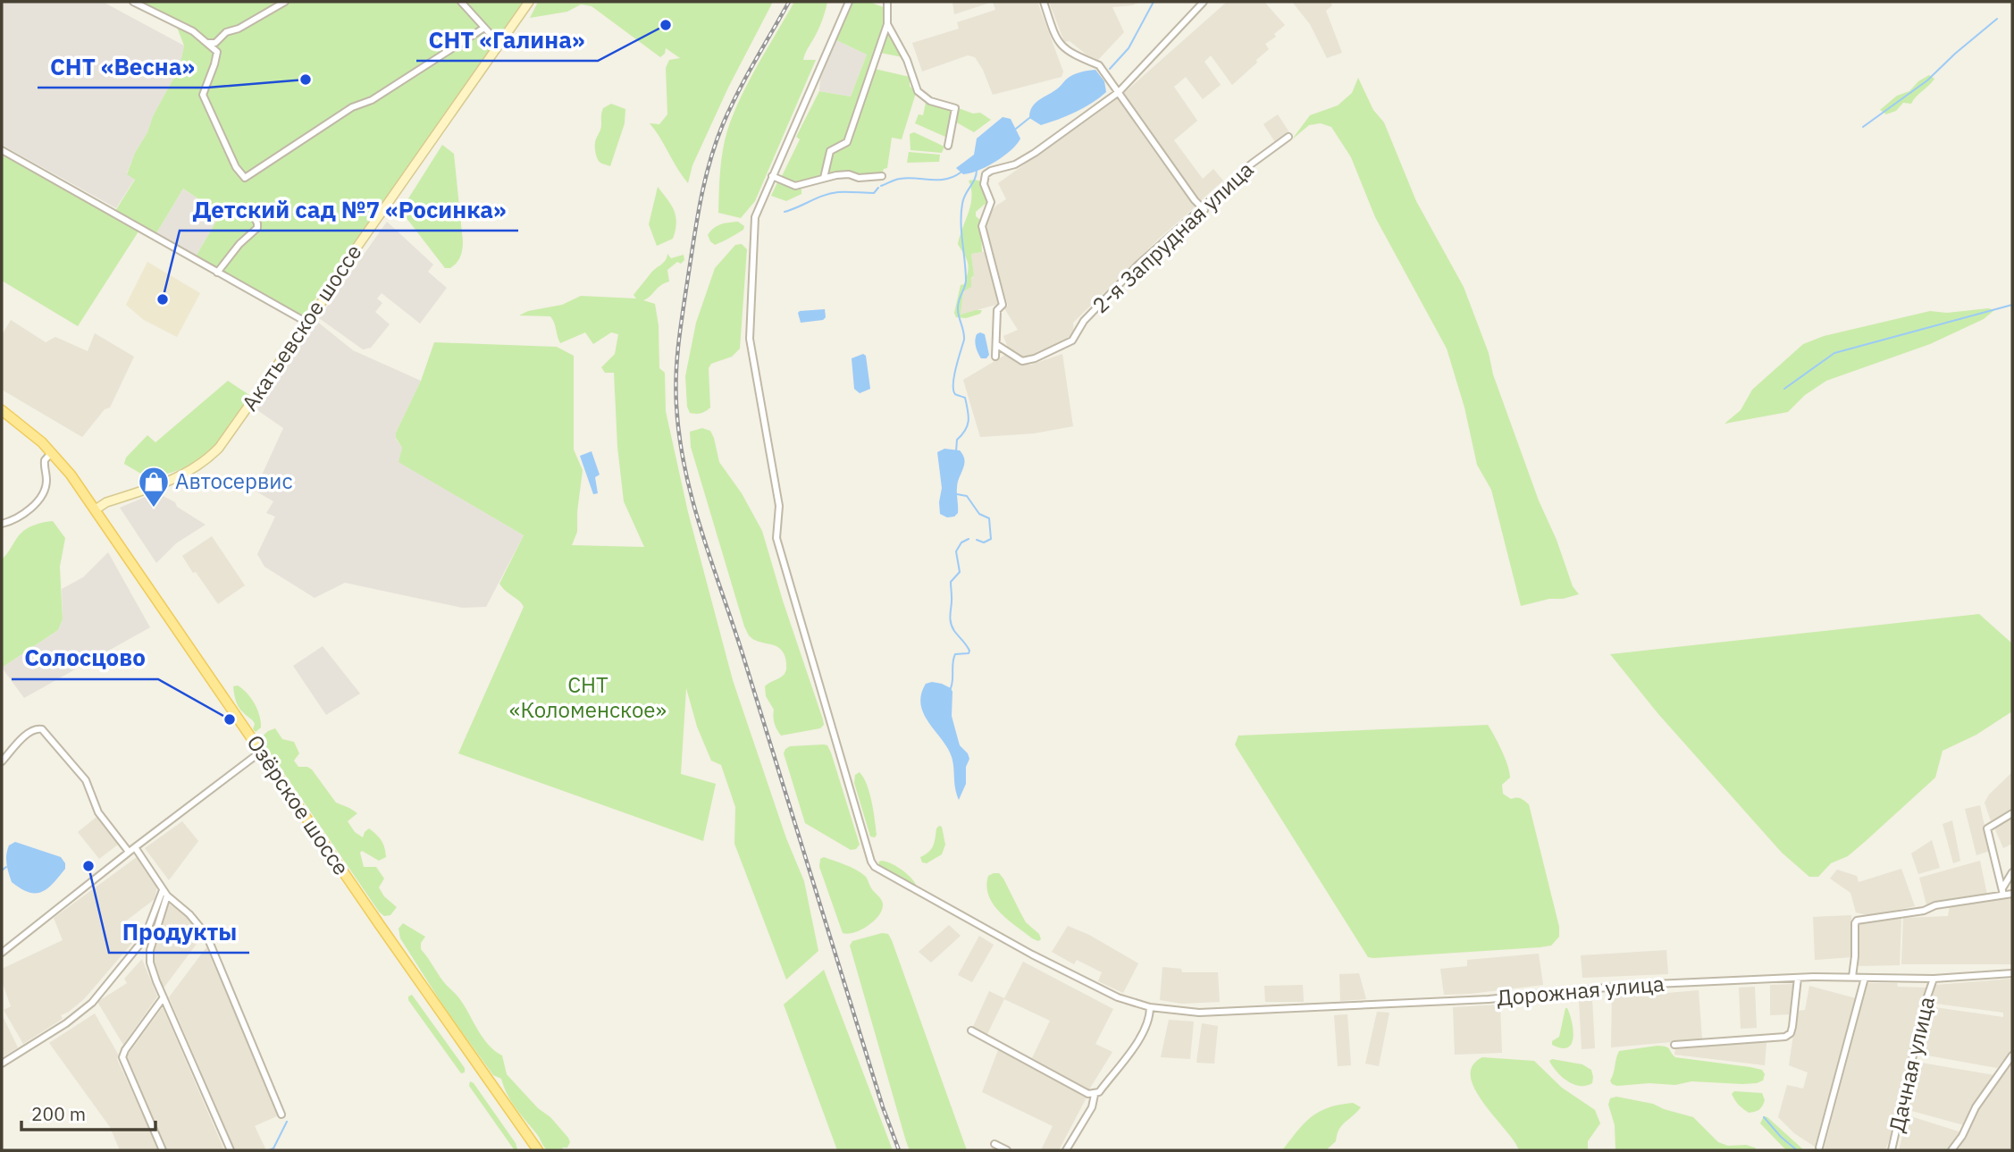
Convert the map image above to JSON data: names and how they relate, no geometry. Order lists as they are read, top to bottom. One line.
{"streets":{"main road":["Акатьевское шоссе","Озёрское шоссе"],"street":["2-я Запрудная улица","Дорожная улица","Дачная улица"]},"crossings":[["Акатьевское шоссе","Озёрское шоссе"],["Дорожная улица","Дачная улица"]],"parks":["СНТ «Коломенское»"],"places":{"other":["СНТ «Галина»","СНТ «Весна»","Детский сад №7 «Росинка»","Солосцово","Продукты"],"shop":["Автосервис"]},"scale_bar":"200 m"}
